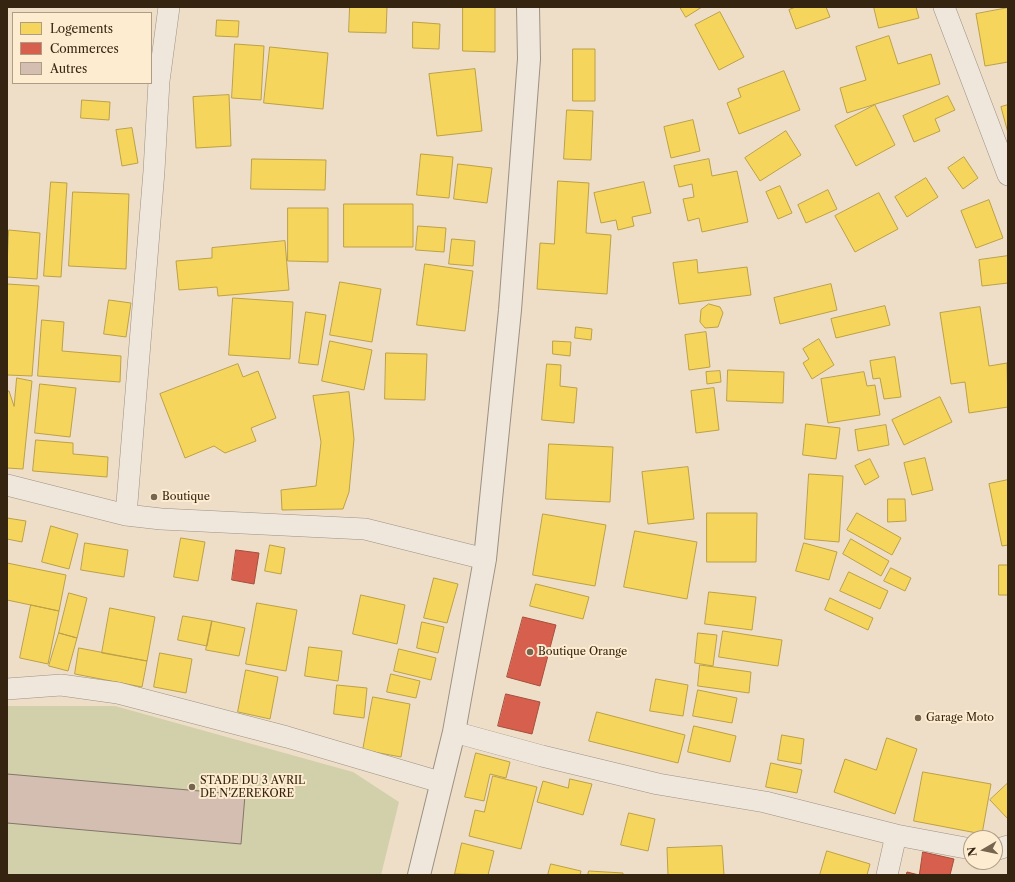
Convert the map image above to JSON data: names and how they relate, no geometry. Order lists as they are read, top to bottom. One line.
{"places":["Boutique","Boutique Orange","Garage Moto","STADE DU 3 AVRIL DE N'ZEREKORE"],"legend":["Logements","Commerces","Autres"],"north":"left"}
